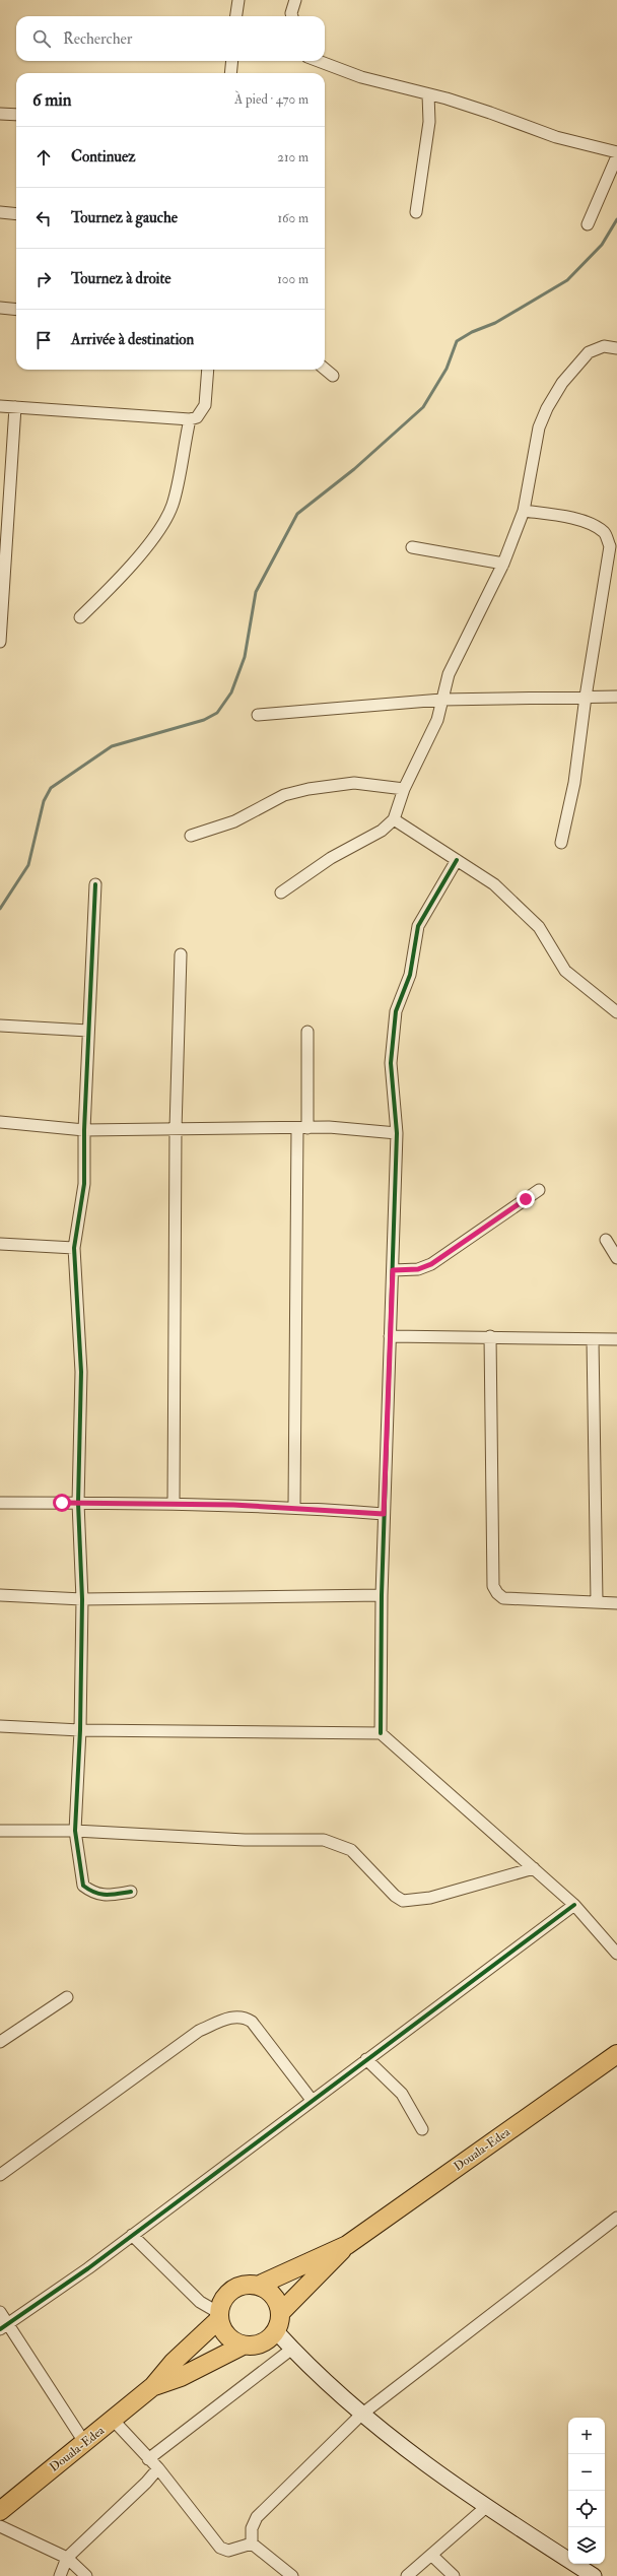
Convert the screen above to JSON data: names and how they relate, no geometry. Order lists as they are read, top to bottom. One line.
{"streets":{"highway":["Douala-Edea"]},"page":{"search":"Rechercher","heading":["6 min","À pied · 470 m"],"list":[["Continuez","210 m"],["Tournez à gauche","160 m"],["Tournez à droite","100 m"],"Arrivée à destination"],"map_buttons":["+","−"]}}
